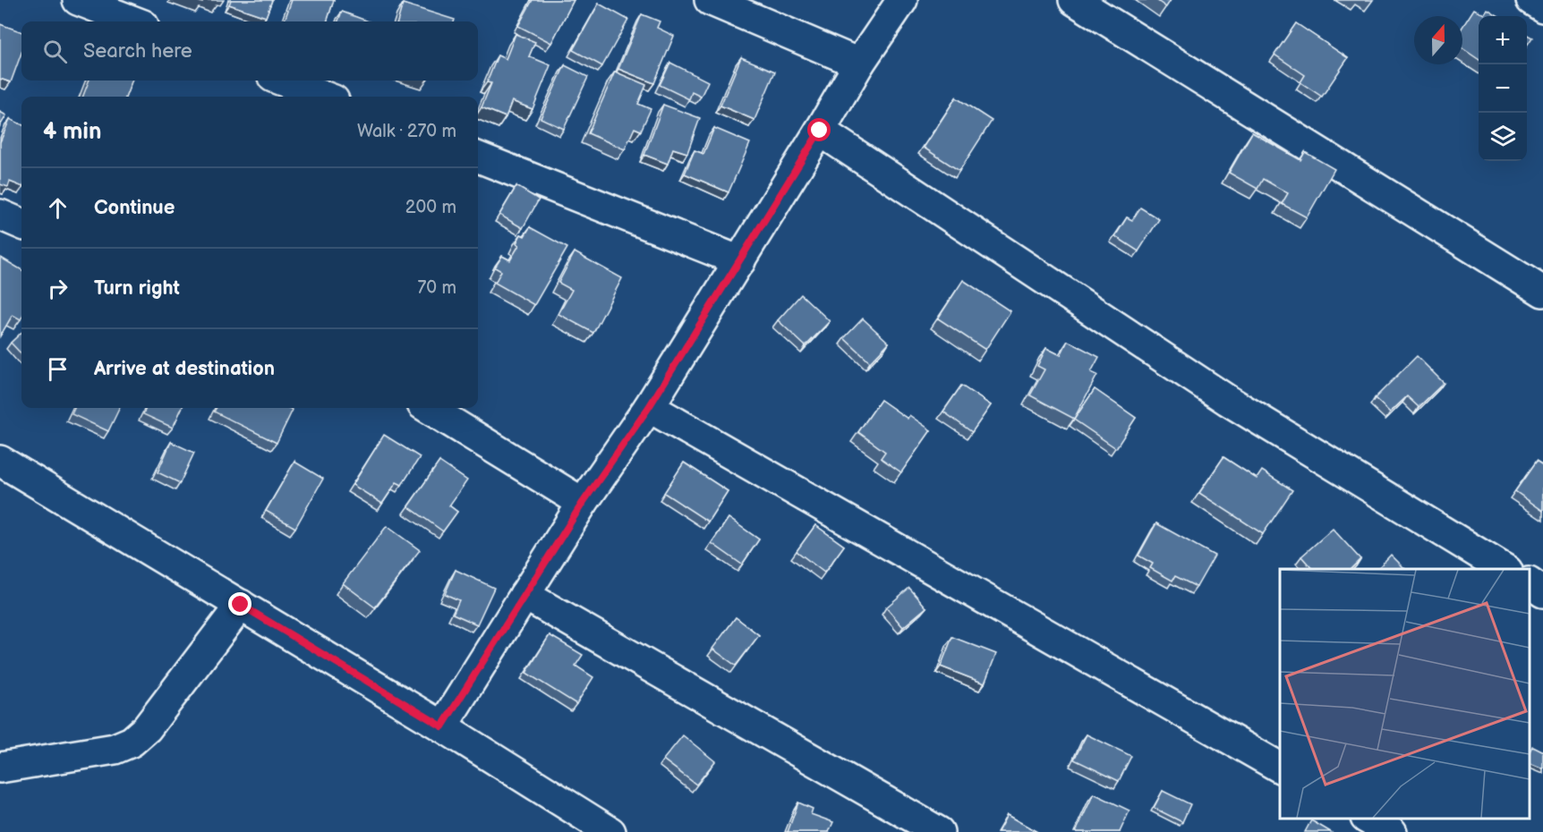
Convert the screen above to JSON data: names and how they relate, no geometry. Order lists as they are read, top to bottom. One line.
{"north":"top","page":{"map_buttons":["+","−"],"search":"Search here","heading":["4 min","Walk · 270 m"],"list":[["Continue","200 m"],["Turn right","70 m"],"Arrive at destination"]}}
